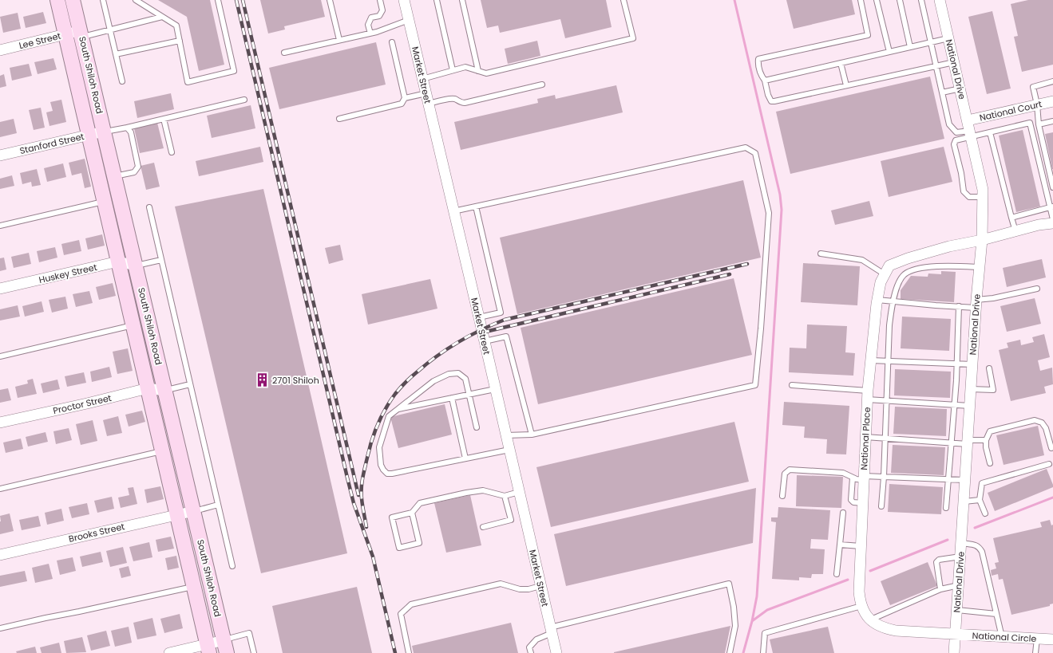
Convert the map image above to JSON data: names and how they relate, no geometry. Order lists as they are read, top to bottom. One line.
{"streets":{"main road":["South Shiloh Road"],"street":["Lee Street","National Drive","Market Street","National Court","Stanford Street","Huskey Street","Proctor Street","National Place","Brooks Street","National Circle"]},"crossings":[["Lee Street","South Shiloh Road"],["National Drive","National Court"],["National Drive","National Place"],["National Drive","National Circle"],["South Shiloh Road","Stanford Street"],["South Shiloh Road","Huskey Street"],["South Shiloh Road","Proctor Street"],["South Shiloh Road","Brooks Street"],["National Place","National Circle"]],"places":{"building":["2701 Shiloh"]}}
